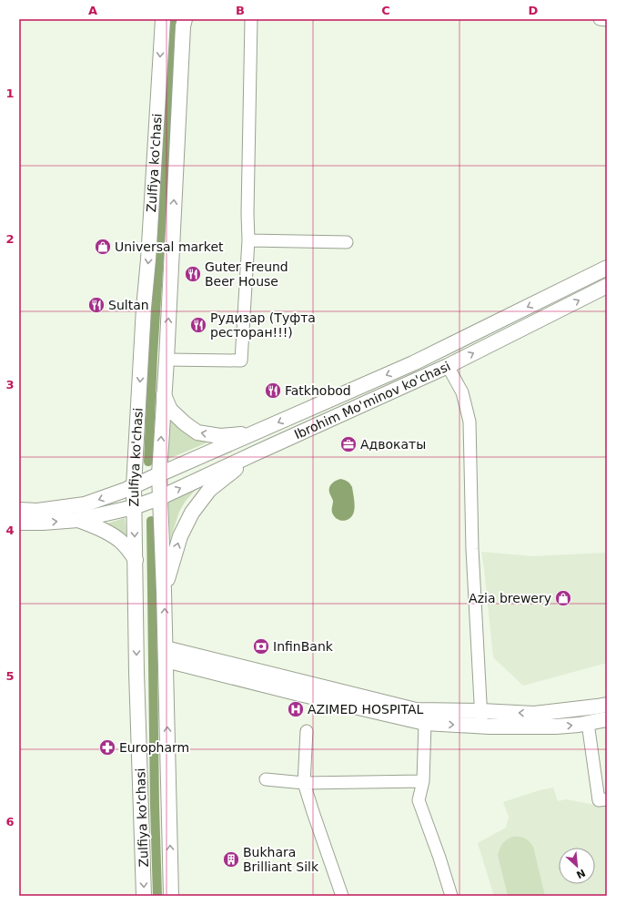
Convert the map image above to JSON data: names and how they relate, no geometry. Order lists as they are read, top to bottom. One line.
{"streets":{"main road":["Zulfiya ko'chasi","Ibrohim Mo'minov ko'chasi"]},"crossings":[["Zulfiya ko'chasi","Ibrohim Mo'minov ko'chasi"]],"places":{"shop":["Universal market","Azia brewery"],"restaurant":["Guter Freund Beer House","Sultan","Рудизар (Туфта ресторан!!!)","Fatkhobod"],"office":["Адвокаты"],"bank":["InfinBank"],"hospital":["AZIMED HOSPITAL"],"pharmacy":["Europharm"],"building":["Bukhara Brilliant Silk"]},"north":"bottom right","grid":{"columns":["A","B","C","D"],"rows":["1","2","3","4","5","6"]}}
